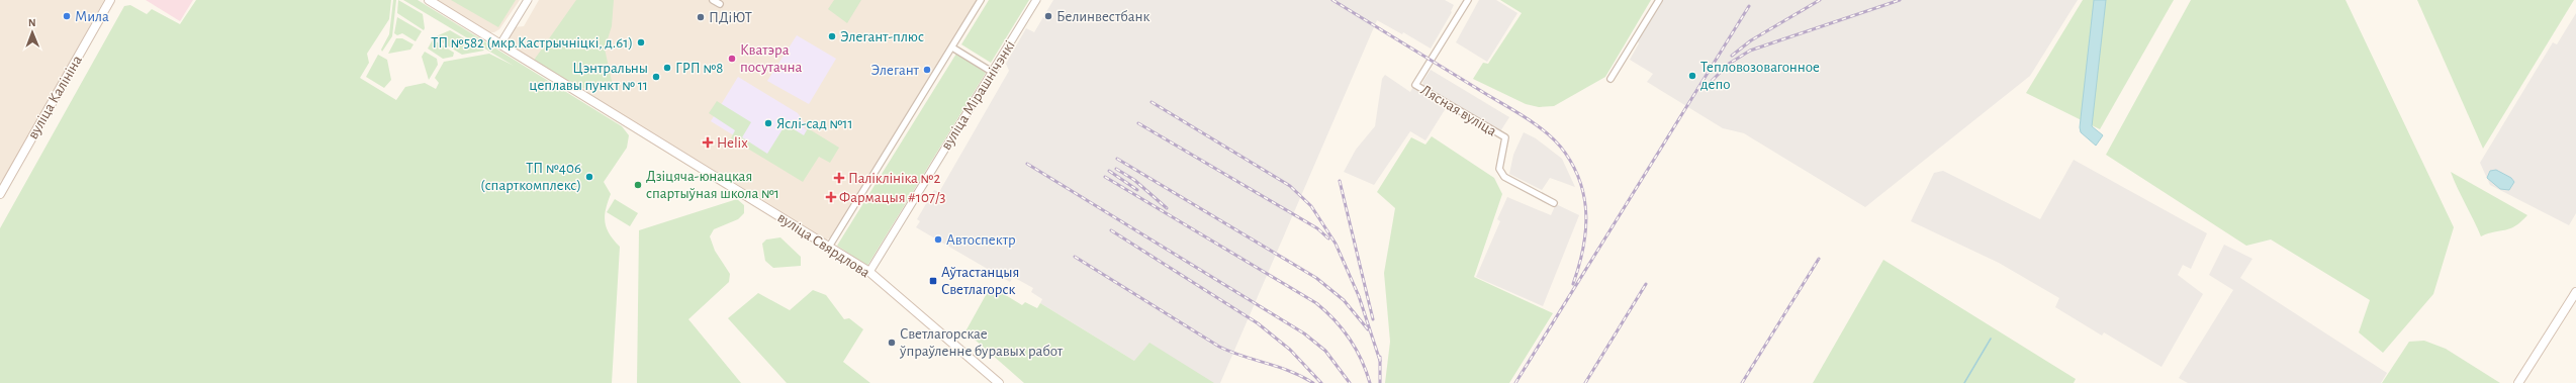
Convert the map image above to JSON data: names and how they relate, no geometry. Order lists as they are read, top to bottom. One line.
{"streets":{"main road":["вуліца Калініна","вуліца Свярдлова"],"street":["вуліца Мірашнічэнкі","Лясная вуліца"]},"crossings":[["вуліца Мірашнічэнкі","вуліца Свярдлова"]],"places":{"other":["Мила","Белинвестбанк","ПДіЮТ","Элегант-плюс","ТП №582 (мкр.Кастрычніцкі, д.61)","Кватэра посутачна","ГРП №8","Элегант","Тепловозовагонное депо","Цэнтральны цеплавы пункт № 11","Яслі-сад №11","ТП №406 (спарткомплекс)","Дзіцяча-юнацкая спартыўная школа №1","Автоспектр","Светлагорскае ўпраўленне буравых работ"],"health":["Helix","Паліклініка №2","Фармацыя #107/3"],"transit":["Аўтастанцыя Светлагорск"]},"north":"top"}
